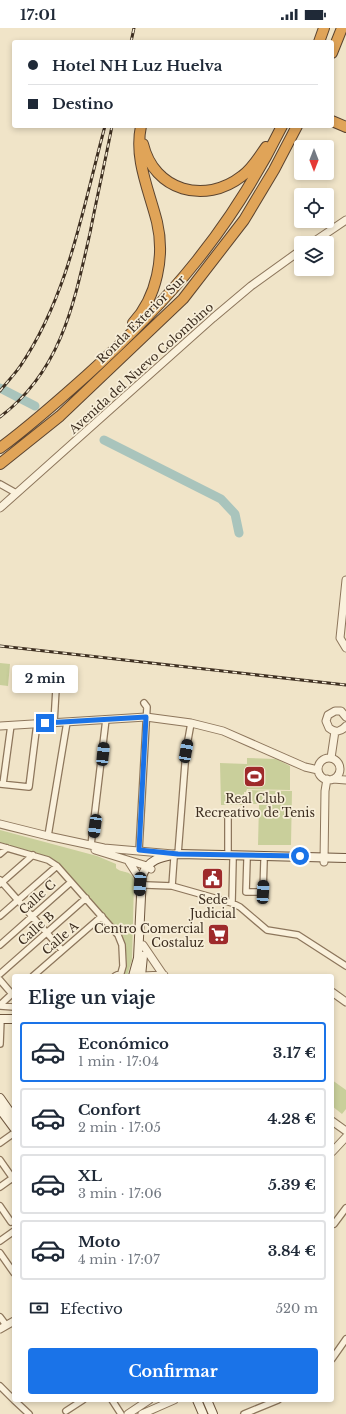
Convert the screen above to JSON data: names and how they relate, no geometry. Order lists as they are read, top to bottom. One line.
{"streets":{"highway":["Ronda Exterior Sur"],"street":["Avenida del Nuevo Colombino","Calle C","Calle B","Calle A"]},"places":{"sports":["Real Club Recreativo de Tenis"],"public building":["Sede Judicial"],"supermarket":["Centro Comercial Costaluz"]},"north":"bottom","page":{"status":"17:01","banner":["Hotel NH Luz Huelva","Destino"],"bubble":"2 min","heading":"Elige un viaje","list":[{"name":"Económico","note":"1 min · 17:04","value":"3.17 €"},{"name":"Confort","note":"2 min · 17:05","value":"4.28 €"},{"name":"XL","note":"3 min · 17:06","value":"5.39 €"},{"name":"Moto","note":"4 min · 17:07","value":"3.84 €"}],"pay":["Efectivo","520 m"],"buttons":"Confirmar"}}
